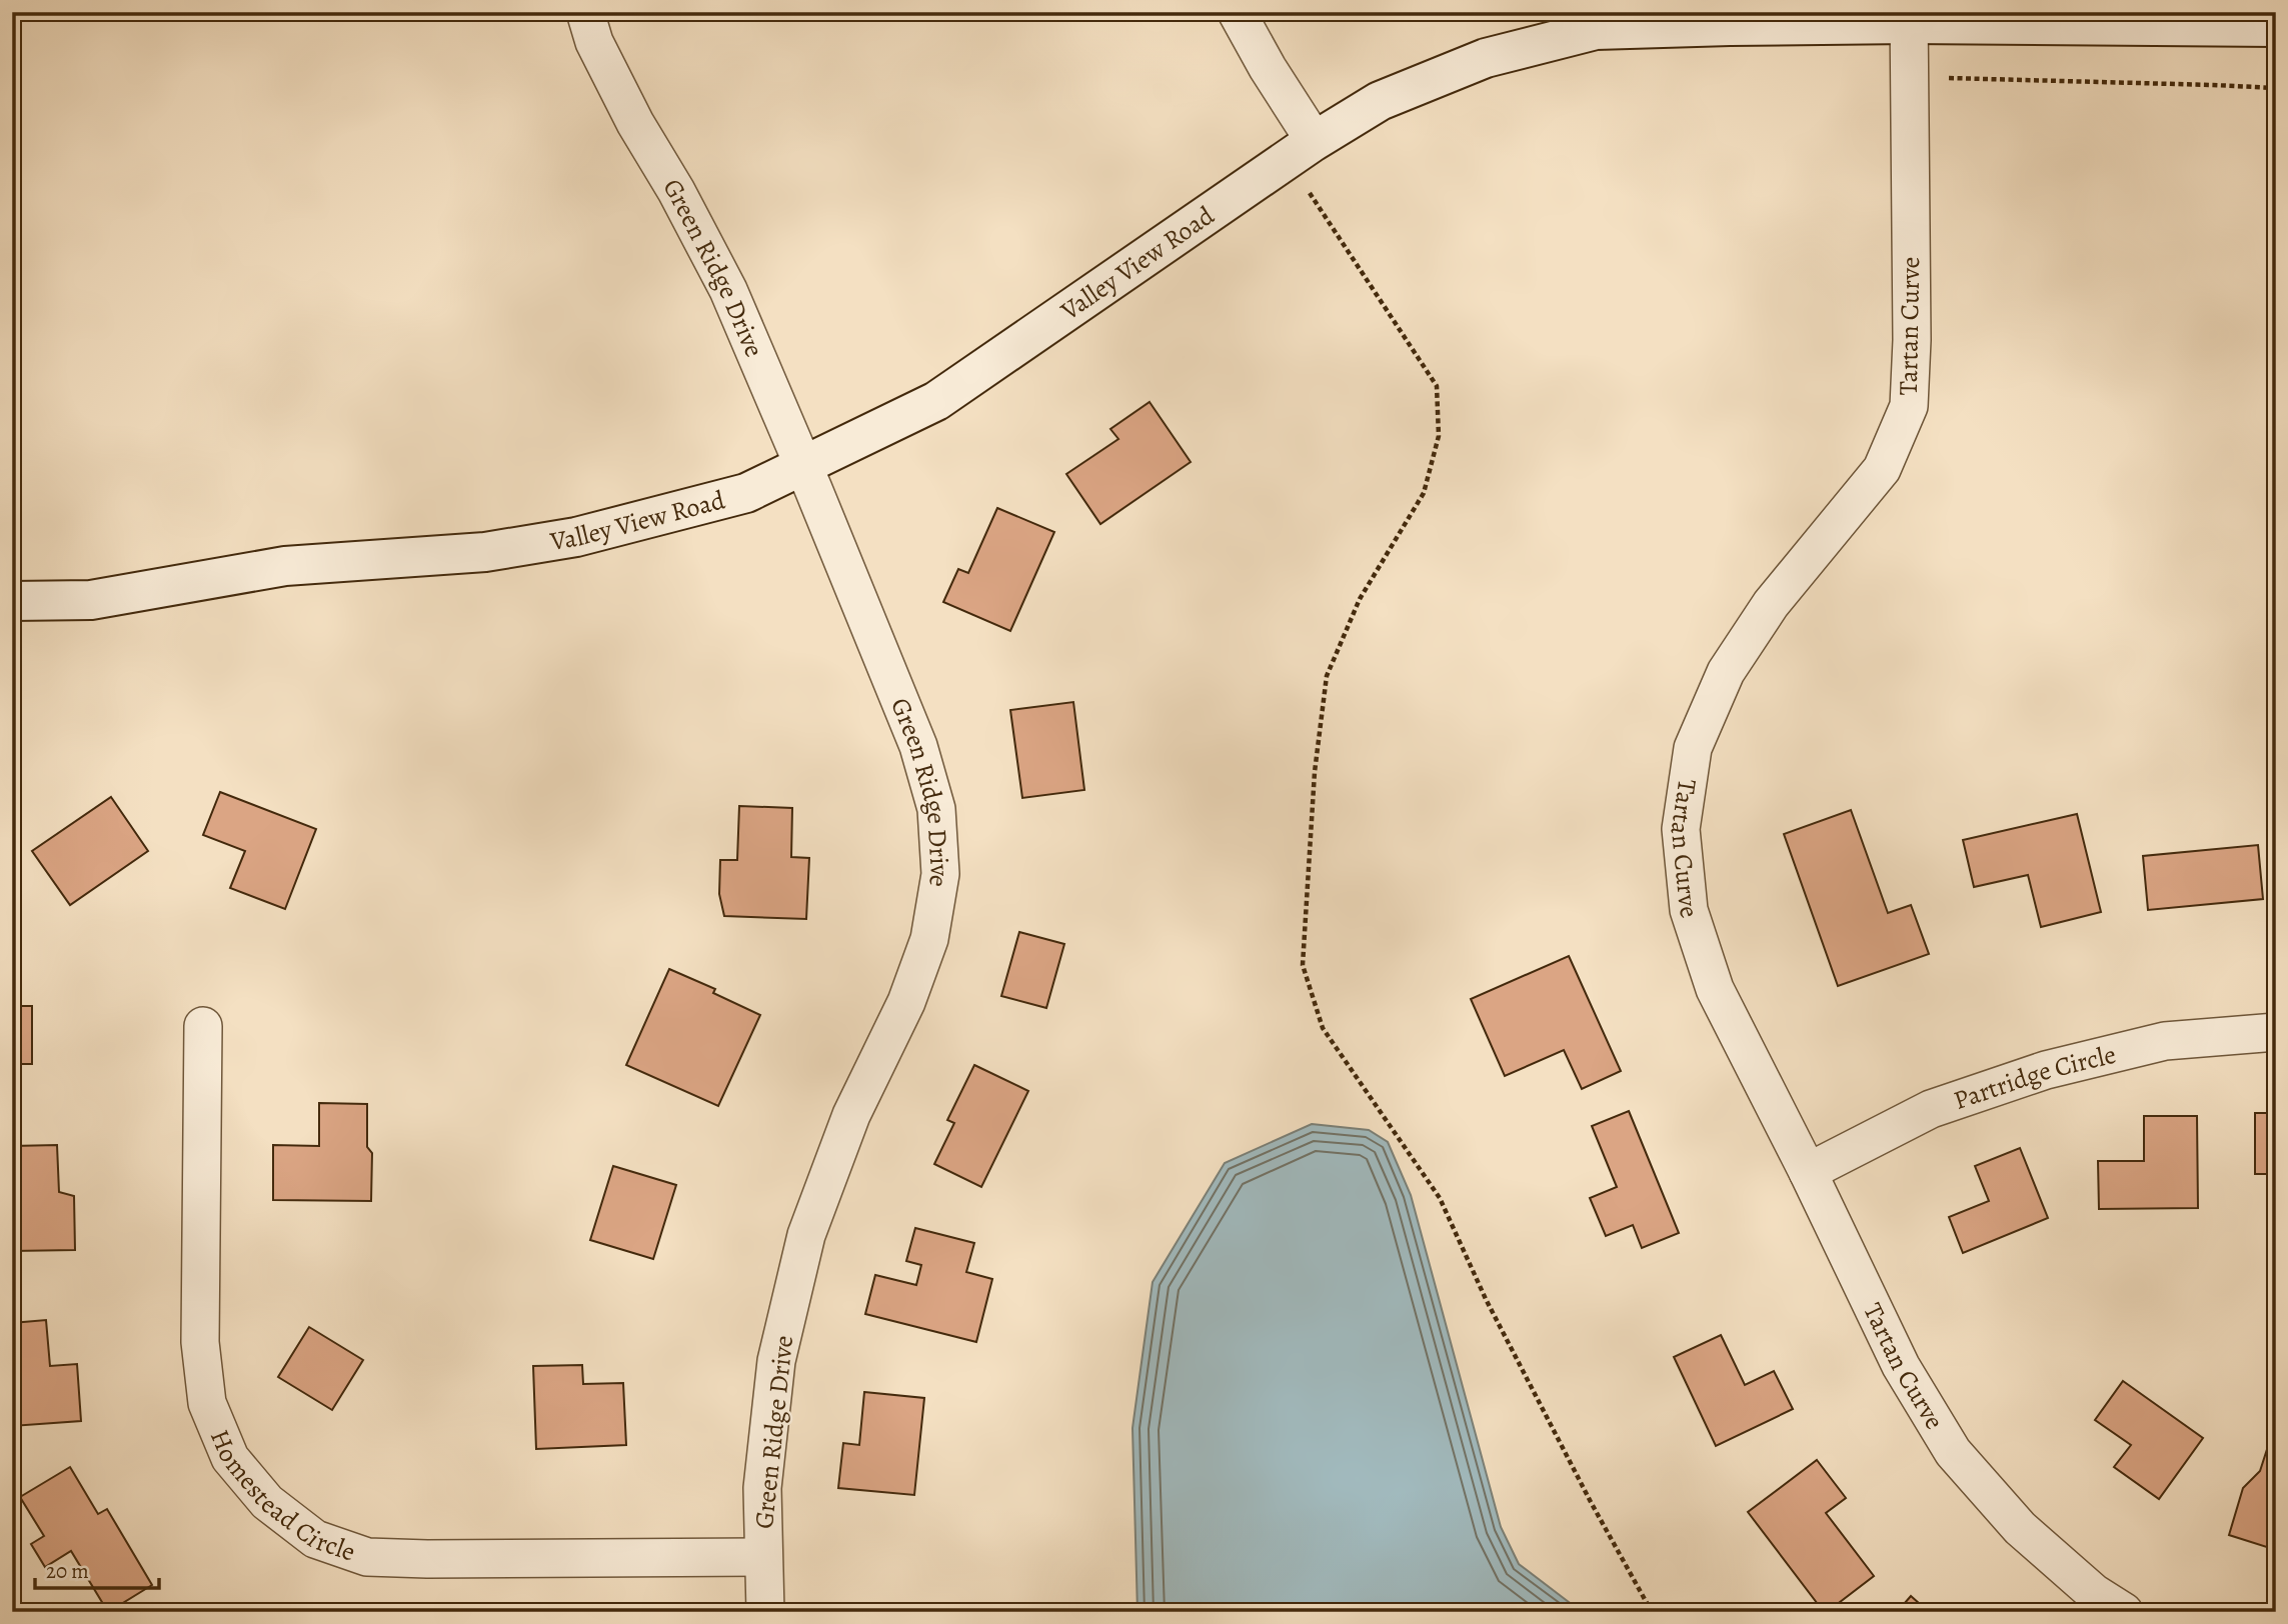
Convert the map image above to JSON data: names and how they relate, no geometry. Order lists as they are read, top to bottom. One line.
{"streets":{"street":["Valley View Road","Green Ridge Drive","Tartan Curve","Partridge Circle","Homestead Circle"]},"crossings":[["Valley View Road","Green Ridge Drive"],["Valley View Road","Tartan Curve"],["Green Ridge Drive","Homestead Circle"],["Tartan Curve","Partridge Circle"]],"scale_bar":"20 m"}
